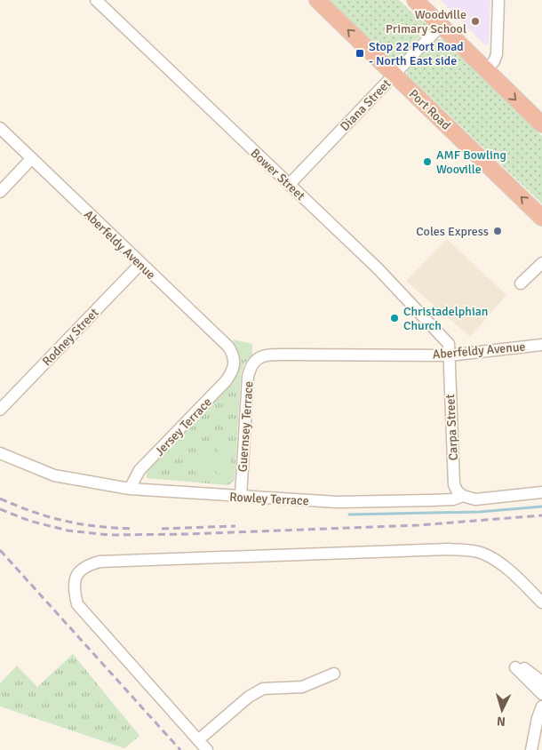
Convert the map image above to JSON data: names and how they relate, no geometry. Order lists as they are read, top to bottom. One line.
{"streets":{"highway":["Port Road"],"street":["Diana Street","Bower Street","Aberfeldy Avenue","Rodney Street","Jersey Terrace","Guernsey Terrace","Carpa Street","Rowley Terrace"]},"crossings":[["Diana Street","Port Road"],["Diana Street","Bower Street"],["Bower Street","Aberfeldy Avenue"],["Bower Street","Carpa Street"],["Aberfeldy Avenue","Rodney Street"],["Aberfeldy Avenue","Jersey Terrace"],["Aberfeldy Avenue","Guernsey Terrace"],["Aberfeldy Avenue","Carpa Street"],["Jersey Terrace","Rowley Terrace"],["Guernsey Terrace","Rowley Terrace"],["Carpa Street","Rowley Terrace"]],"places":{"other":["Woodville Primary School","AMF Bowling Wooville","Coles Express","Christadelphian Church"],"transit":["Stop 22 Port Road - North East side"]},"north":"bottom"}
